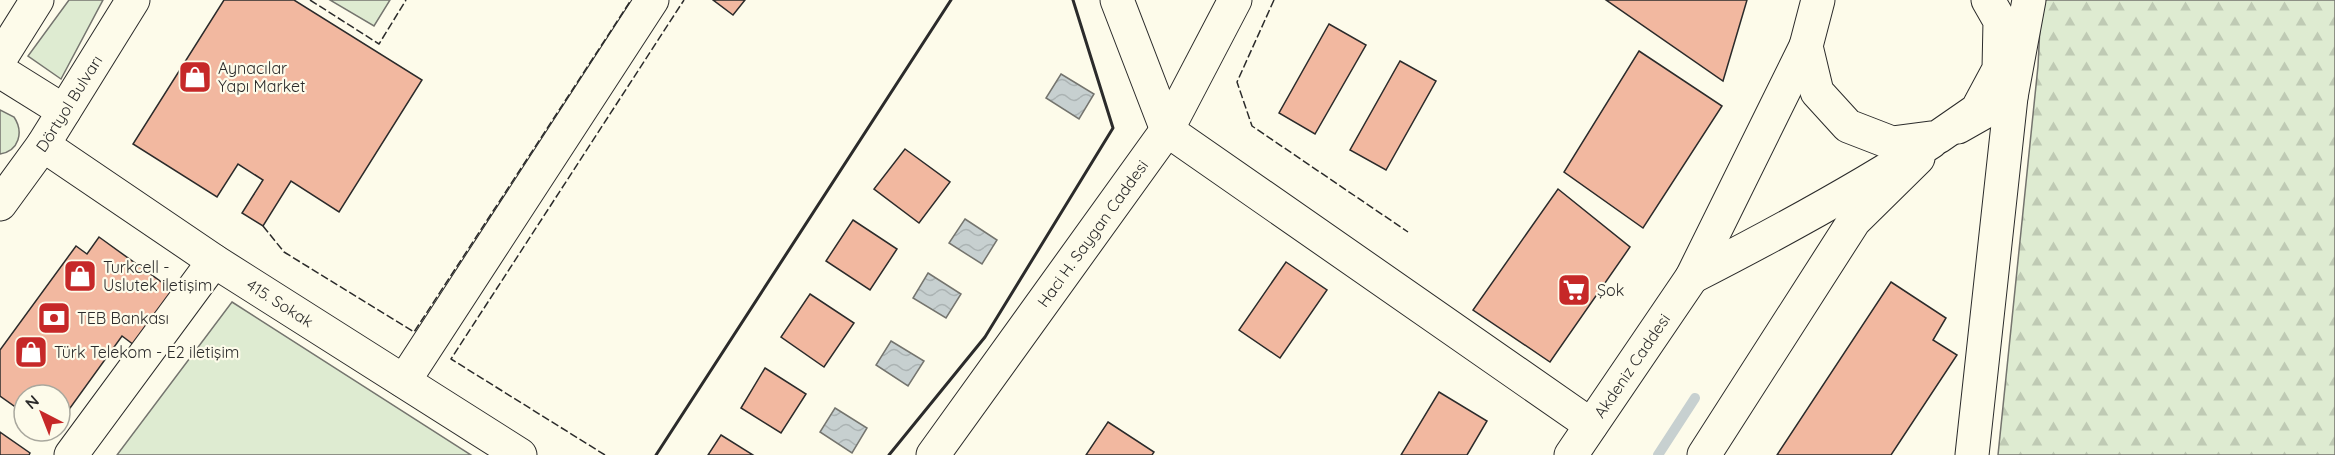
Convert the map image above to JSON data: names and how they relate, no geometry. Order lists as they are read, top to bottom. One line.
{"streets":{"street":["Dörtyol Bulvarı","Haci H. Saygan Caddesi","415. Sokak","Akdeniz Caddesi"]},"crossings":[["Dörtyol Bulvarı","415. Sokak"]],"places":{"shop":["Aynacılar Yapı Market","Turkcell - Uslutek iletişim","Türk Telekom - E2 iletişim"],"supermarket":["Şok"],"bank":["TEB Bankası"]},"north":"top left"}
